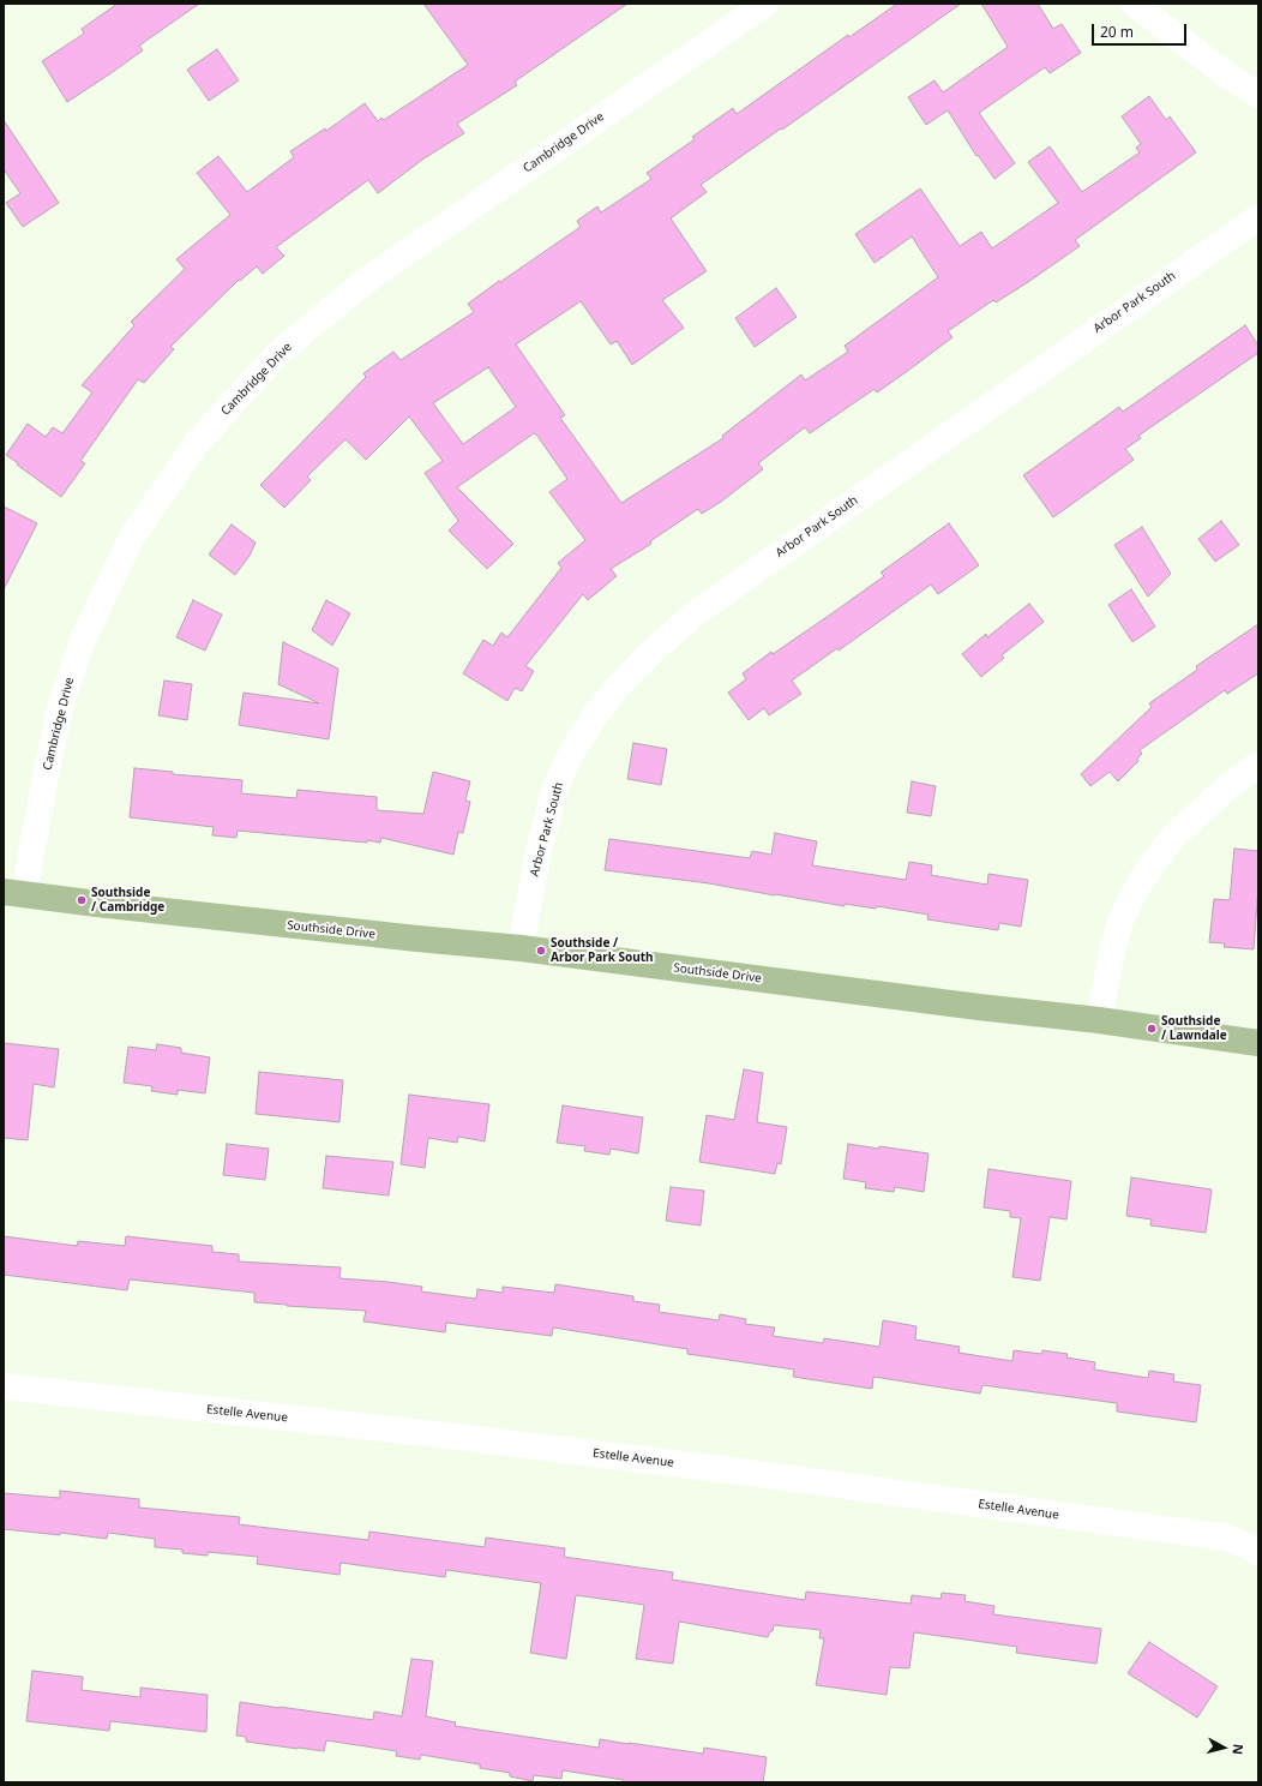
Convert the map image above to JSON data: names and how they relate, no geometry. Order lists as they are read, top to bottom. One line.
{"streets":{"main road":["Southside Drive"],"street":["Cambridge Drive","Arbor Park South","Estelle Avenue"]},"crossings":[["Cambridge Drive","Southside Drive"],["Arbor Park South","Southside Drive"]],"places":["Southside / Cambridge","Southside / Arbor Park South","Southside / Lawndale"],"scale_bar":"20 m","north":"right"}
